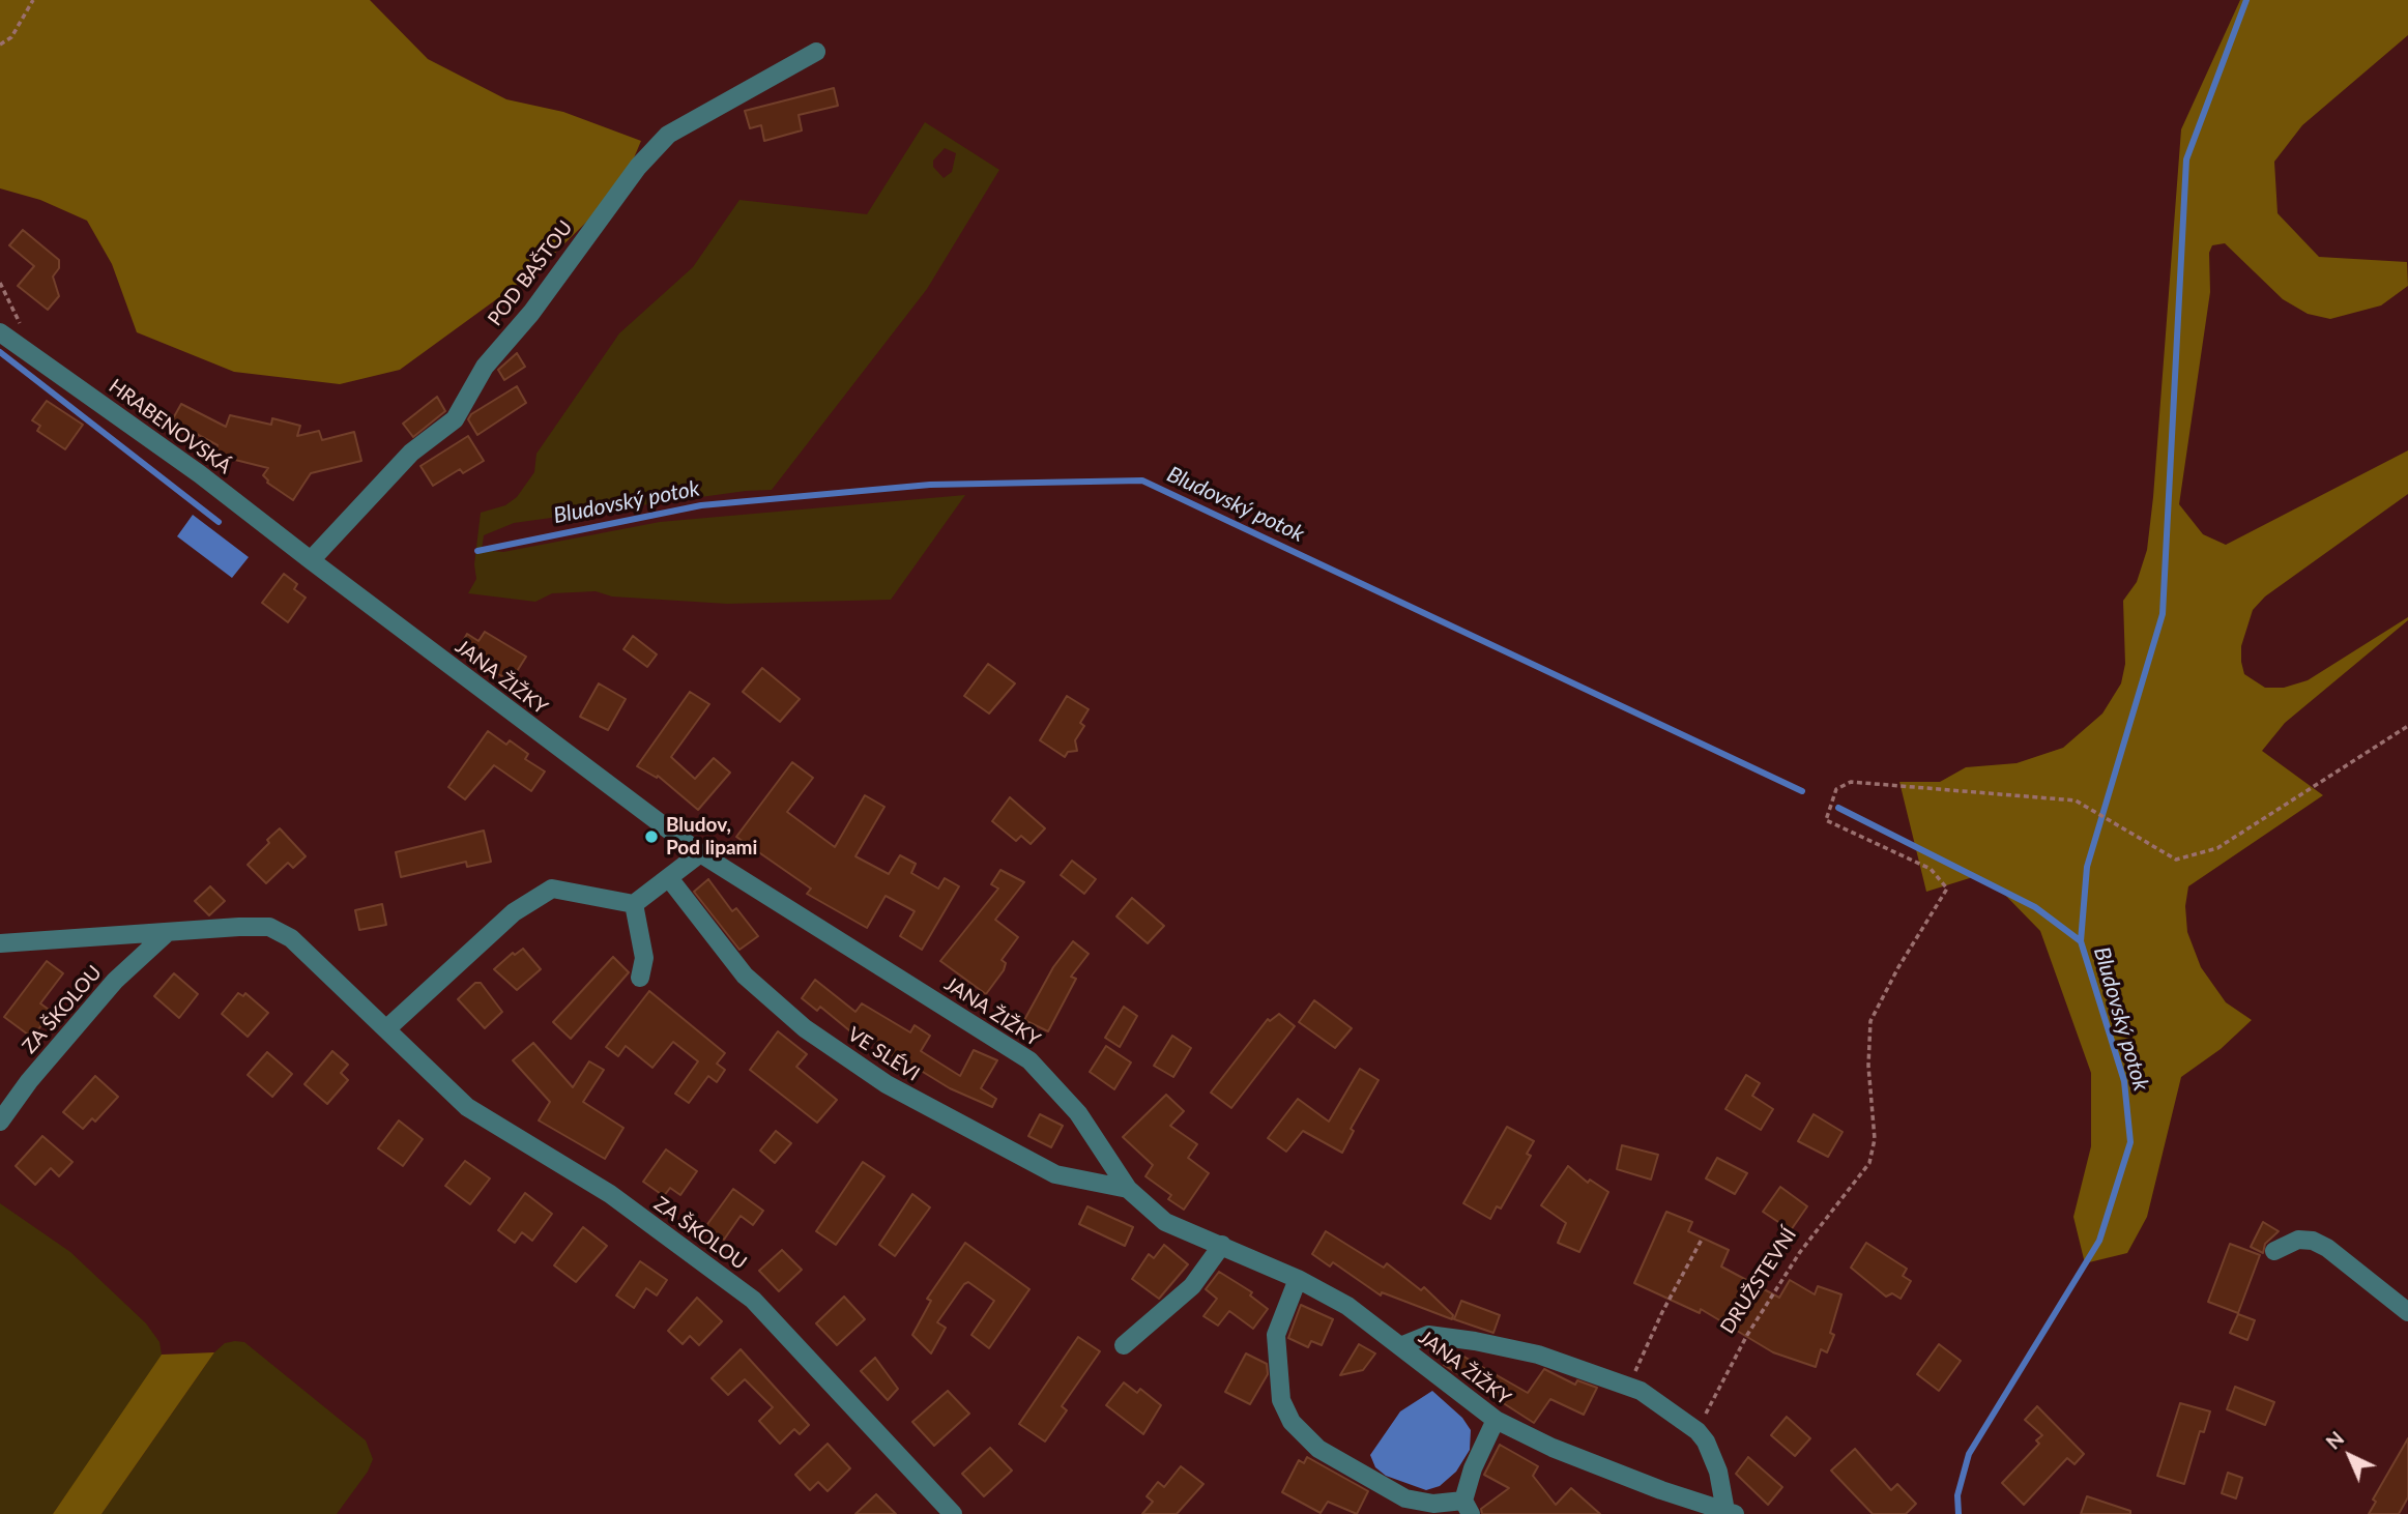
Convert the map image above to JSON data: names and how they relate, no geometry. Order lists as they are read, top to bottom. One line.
{"streets":{"street":["POD BAŠTOU","HRABENOVSKÁ","JANA ŽIŽKY","ZA ŠKOLOU","VE SLÉVI"],"path":["DRUŽSTEVNÍ"]},"crossings":[["POD BAŠTOU","HRABENOVSKÁ"],["POD BAŠTOU","JANA ŽIŽKY"],["HRABENOVSKÁ","JANA ŽIŽKY"],["JANA ŽIŽKY","VE SLÉVI"]],"water":["Bludovský potok"],"places":["Bludov, Pod lipami"],"north":"top left"}
